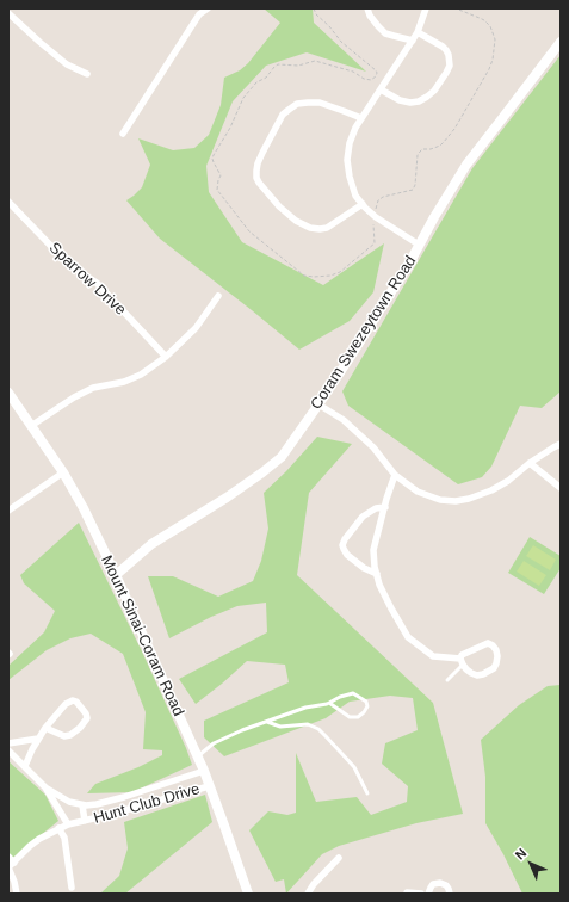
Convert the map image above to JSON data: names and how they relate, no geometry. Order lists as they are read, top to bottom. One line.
{"streets":{"street":["Sparrow Drive","Coram Swezeytown Road","Mount Sinai-Coram Road","Hunt Club Drive"]},"crossings":[["Coram Swezeytown Road","Mount Sinai-Coram Road"],["Mount Sinai-Coram Road","Hunt Club Drive"]],"north":"top left"}
